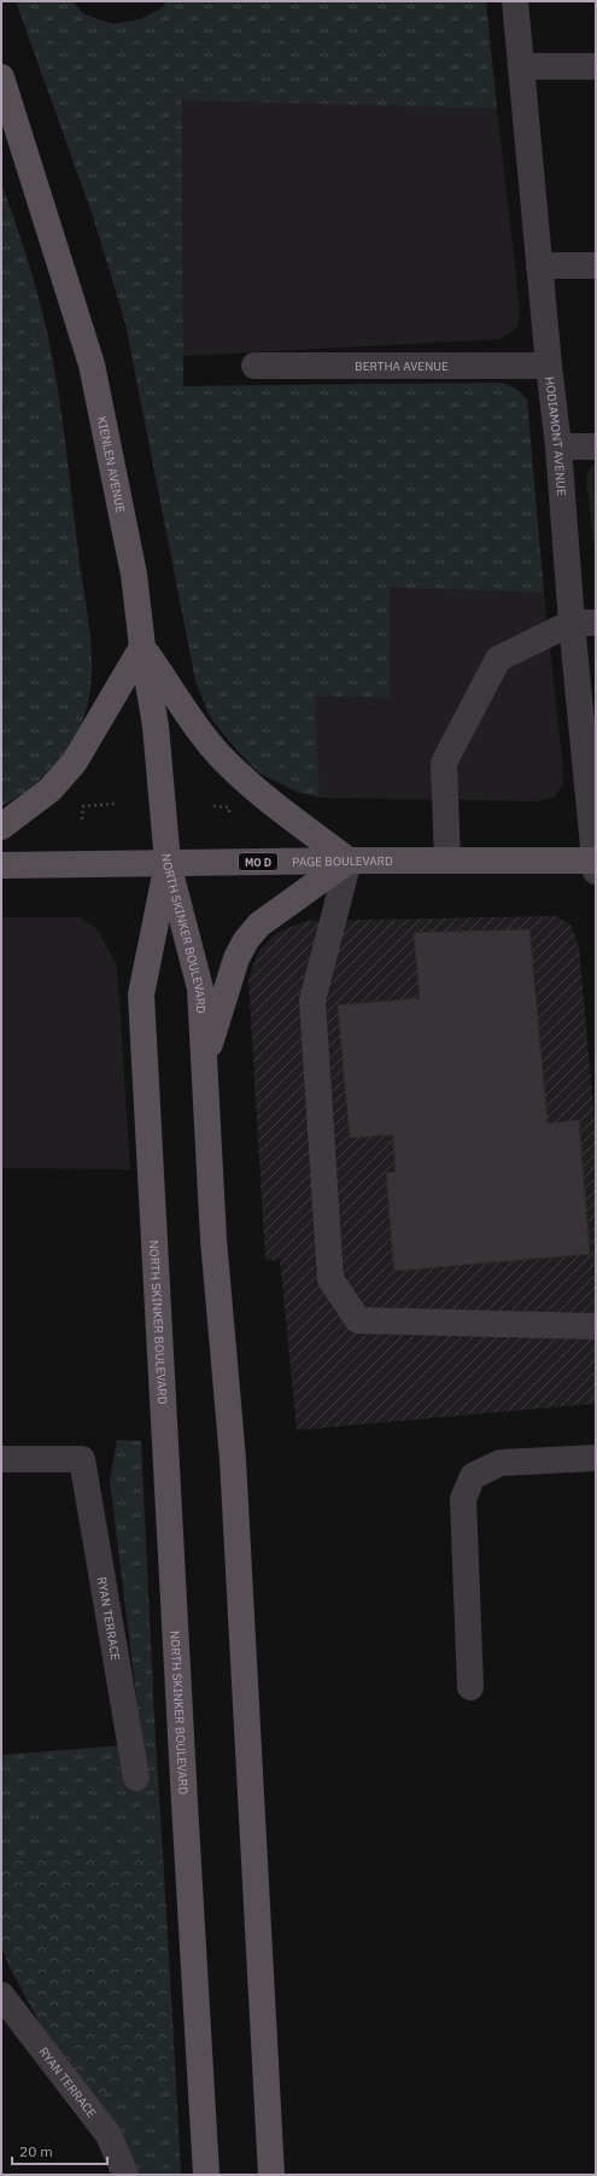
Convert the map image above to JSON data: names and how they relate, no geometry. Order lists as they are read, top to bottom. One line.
{"streets":{"main road":["KIENLEN AVENUE","MO D","PAGE BOULEVARD","NORTH SKINKER BOULEVARD"],"street":["BERTHA AVENUE","HODIAMONT AVENUE","RYAN TERRACE"]},"crossings":[["BERTHA AVENUE","HODIAMONT AVENUE"],["HODIAMONT AVENUE","PAGE BOULEVARD"],["KIENLEN AVENUE","PAGE BOULEVARD"],["KIENLEN AVENUE","NORTH SKINKER BOULEVARD"],["PAGE BOULEVARD","NORTH SKINKER BOULEVARD"]],"scale_bar":"20 m"}
